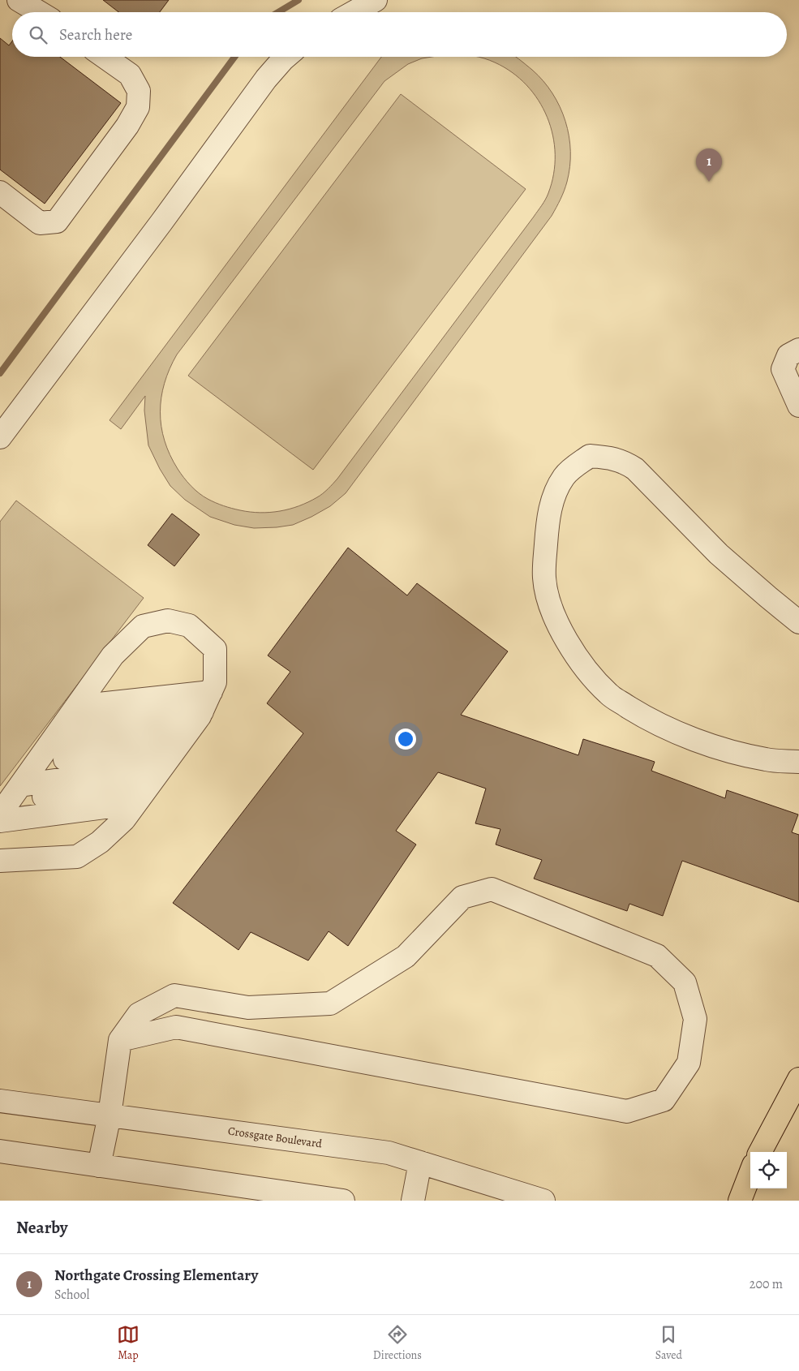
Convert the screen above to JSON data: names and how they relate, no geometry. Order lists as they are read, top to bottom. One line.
{"streets":{"street":["Crossgate Boulevard"]},"page":{"search":"Search here","pins":"1","heading":"Nearby","list":[{"mark":"1","name":"Northgate Crossing Elementary","note":"School","value":"200 m"}],"nav":["Map","Directions","Saved"]}}
